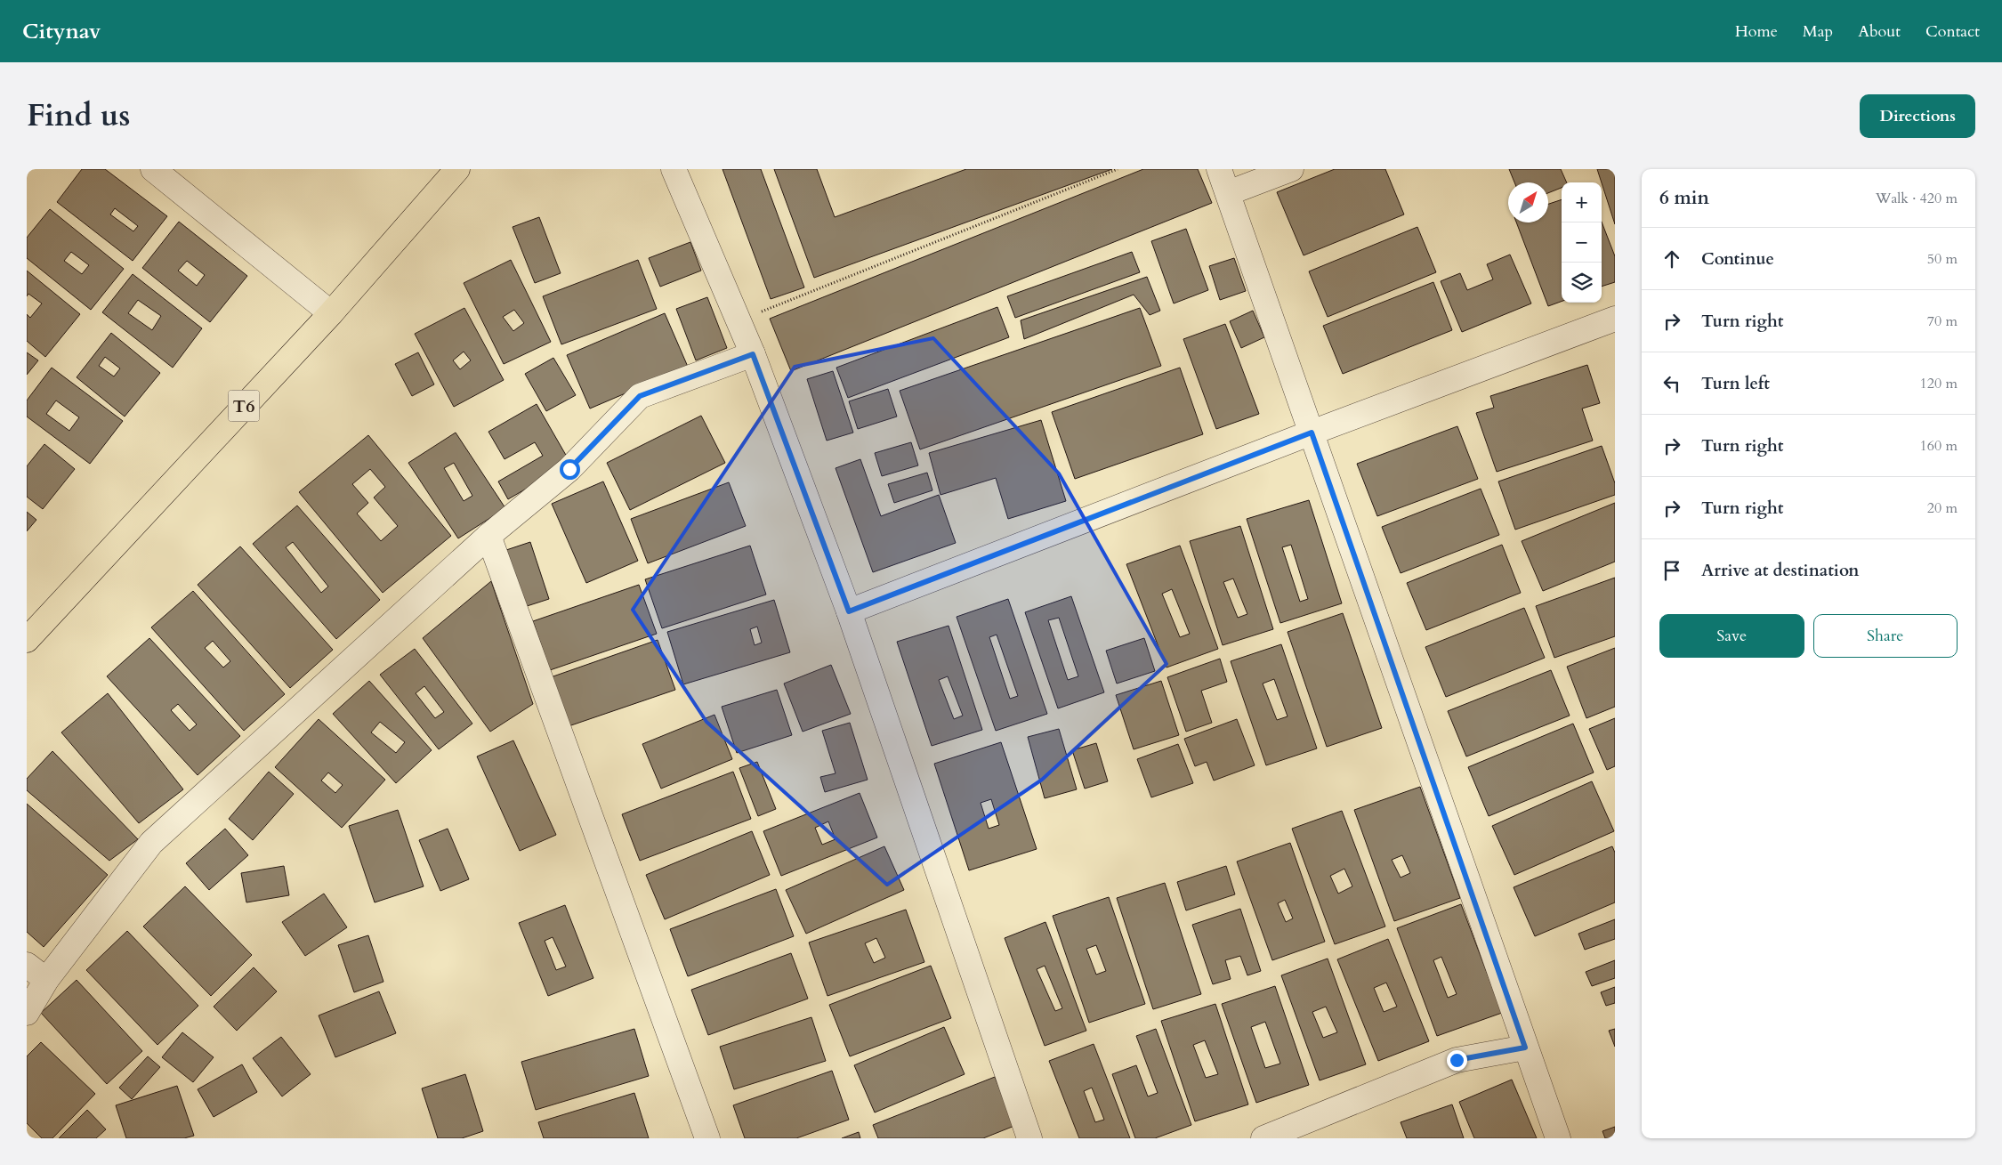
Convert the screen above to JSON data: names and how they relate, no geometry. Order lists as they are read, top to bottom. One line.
{"streets":{"highway":["T6"]},"north":"top right","page":{"header":"Citynav","nav":["Home","Map","About","Contact"],"title":"Find us","buttons":["Directions",["Save","Share"]],"heading":["6 min","Walk · 420 m"],"map_buttons":["+","−"],"list":[["Continue","50 m"],["Turn right","70 m"],["Turn left","120 m"],["Turn right","160 m"],["Turn right","20 m"],"Arrive at destination"]}}
